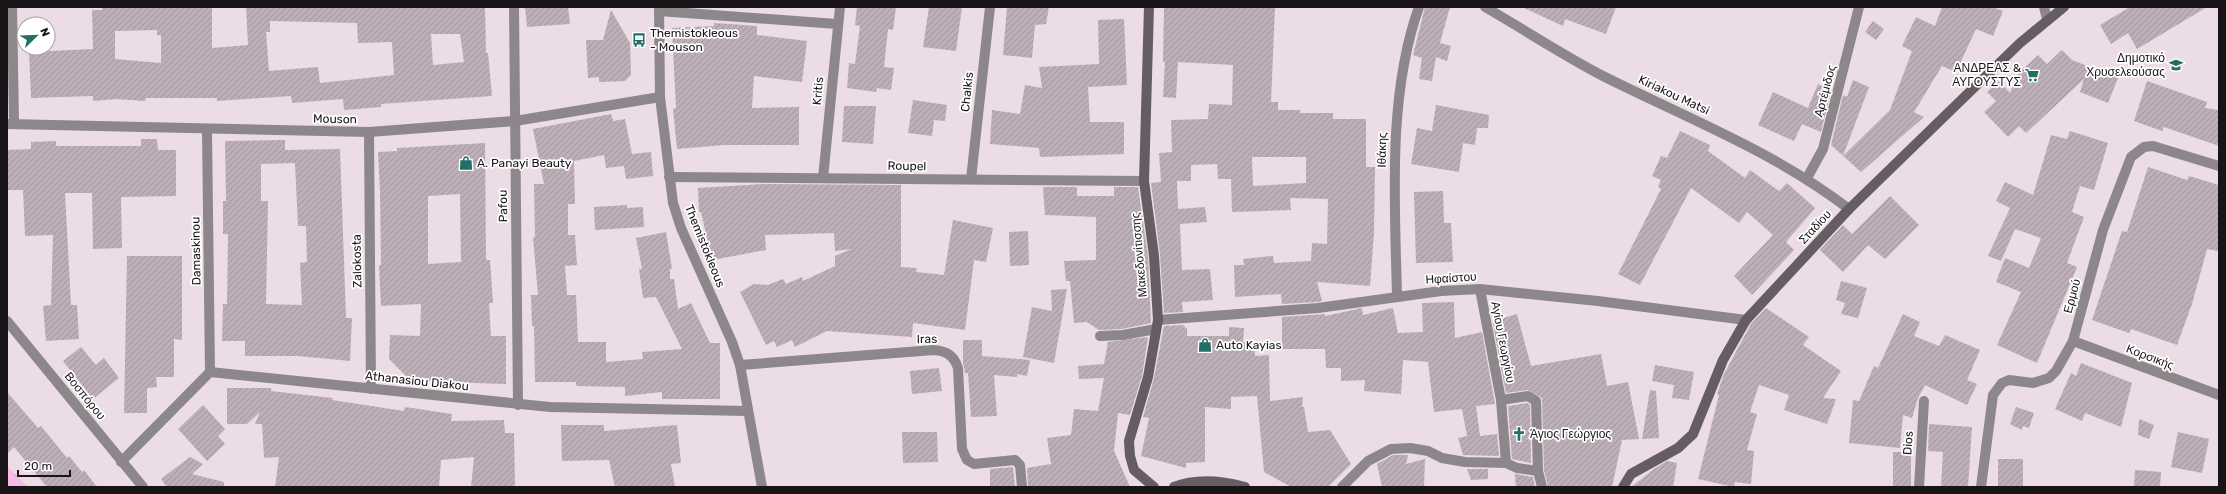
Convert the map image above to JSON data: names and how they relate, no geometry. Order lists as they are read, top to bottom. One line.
{"streets":{"main road":["Σταδίου","Μακεδονίτισσης"],"street":["Kritis","Αρτέμιδος","Chalkis","Kiriakou Matsi","Mouson","Ιθάκης","Roupel","Pafou","Themistokleous","Damaskinou","Zalokosta","Ηφαίστου","Ερμού","Iras","Αγίου Γεωργίου","Κορσικής","Athanasiou Diakou","Βοσπόρου","Dios"]},"crossings":[["Kritis","Roupel"],["Αρτέμιδος","Kiriakou Matsi"],["Chalkis","Roupel"],["Kiriakou Matsi","Σταδίου"],["Mouson","Pafou"],["Mouson","Themistokleous"],["Mouson","Damaskinou"],["Mouson","Zalokosta"],["Ιθάκης","Ηφαίστου"],["Roupel","Themistokleous"],["Roupel","Μακεδονίτισσης"],["Pafou","Athanasiou Diakou"],["Σταδίου","Ηφαίστου"],["Themistokleous","Iras"],["Themistokleous","Athanasiou Diakou"],["Damaskinou","Athanasiou Diakou"],["Μακεδονίτισσης","Ηφαίστου"],["Zalokosta","Athanasiou Diakou"],["Ηφαίστου","Αγίου Γεωργίου"],["Ερμού","Κορσικής"]],"places":{"bus stop":["Themistokleous - Mouson"],"school or university":["Δημοτικό Χρυσελεούσας"],"supermarket":["ΑΝΔΡΕΑΣ & ΑΥΓΟΥΣΤΥΣ"],"shop":["A. Panayi Beauty","Auto Kayias"],"church":["Άγιος Γεώργιος"]},"scale_bar":"20 m","north":"top right"}
